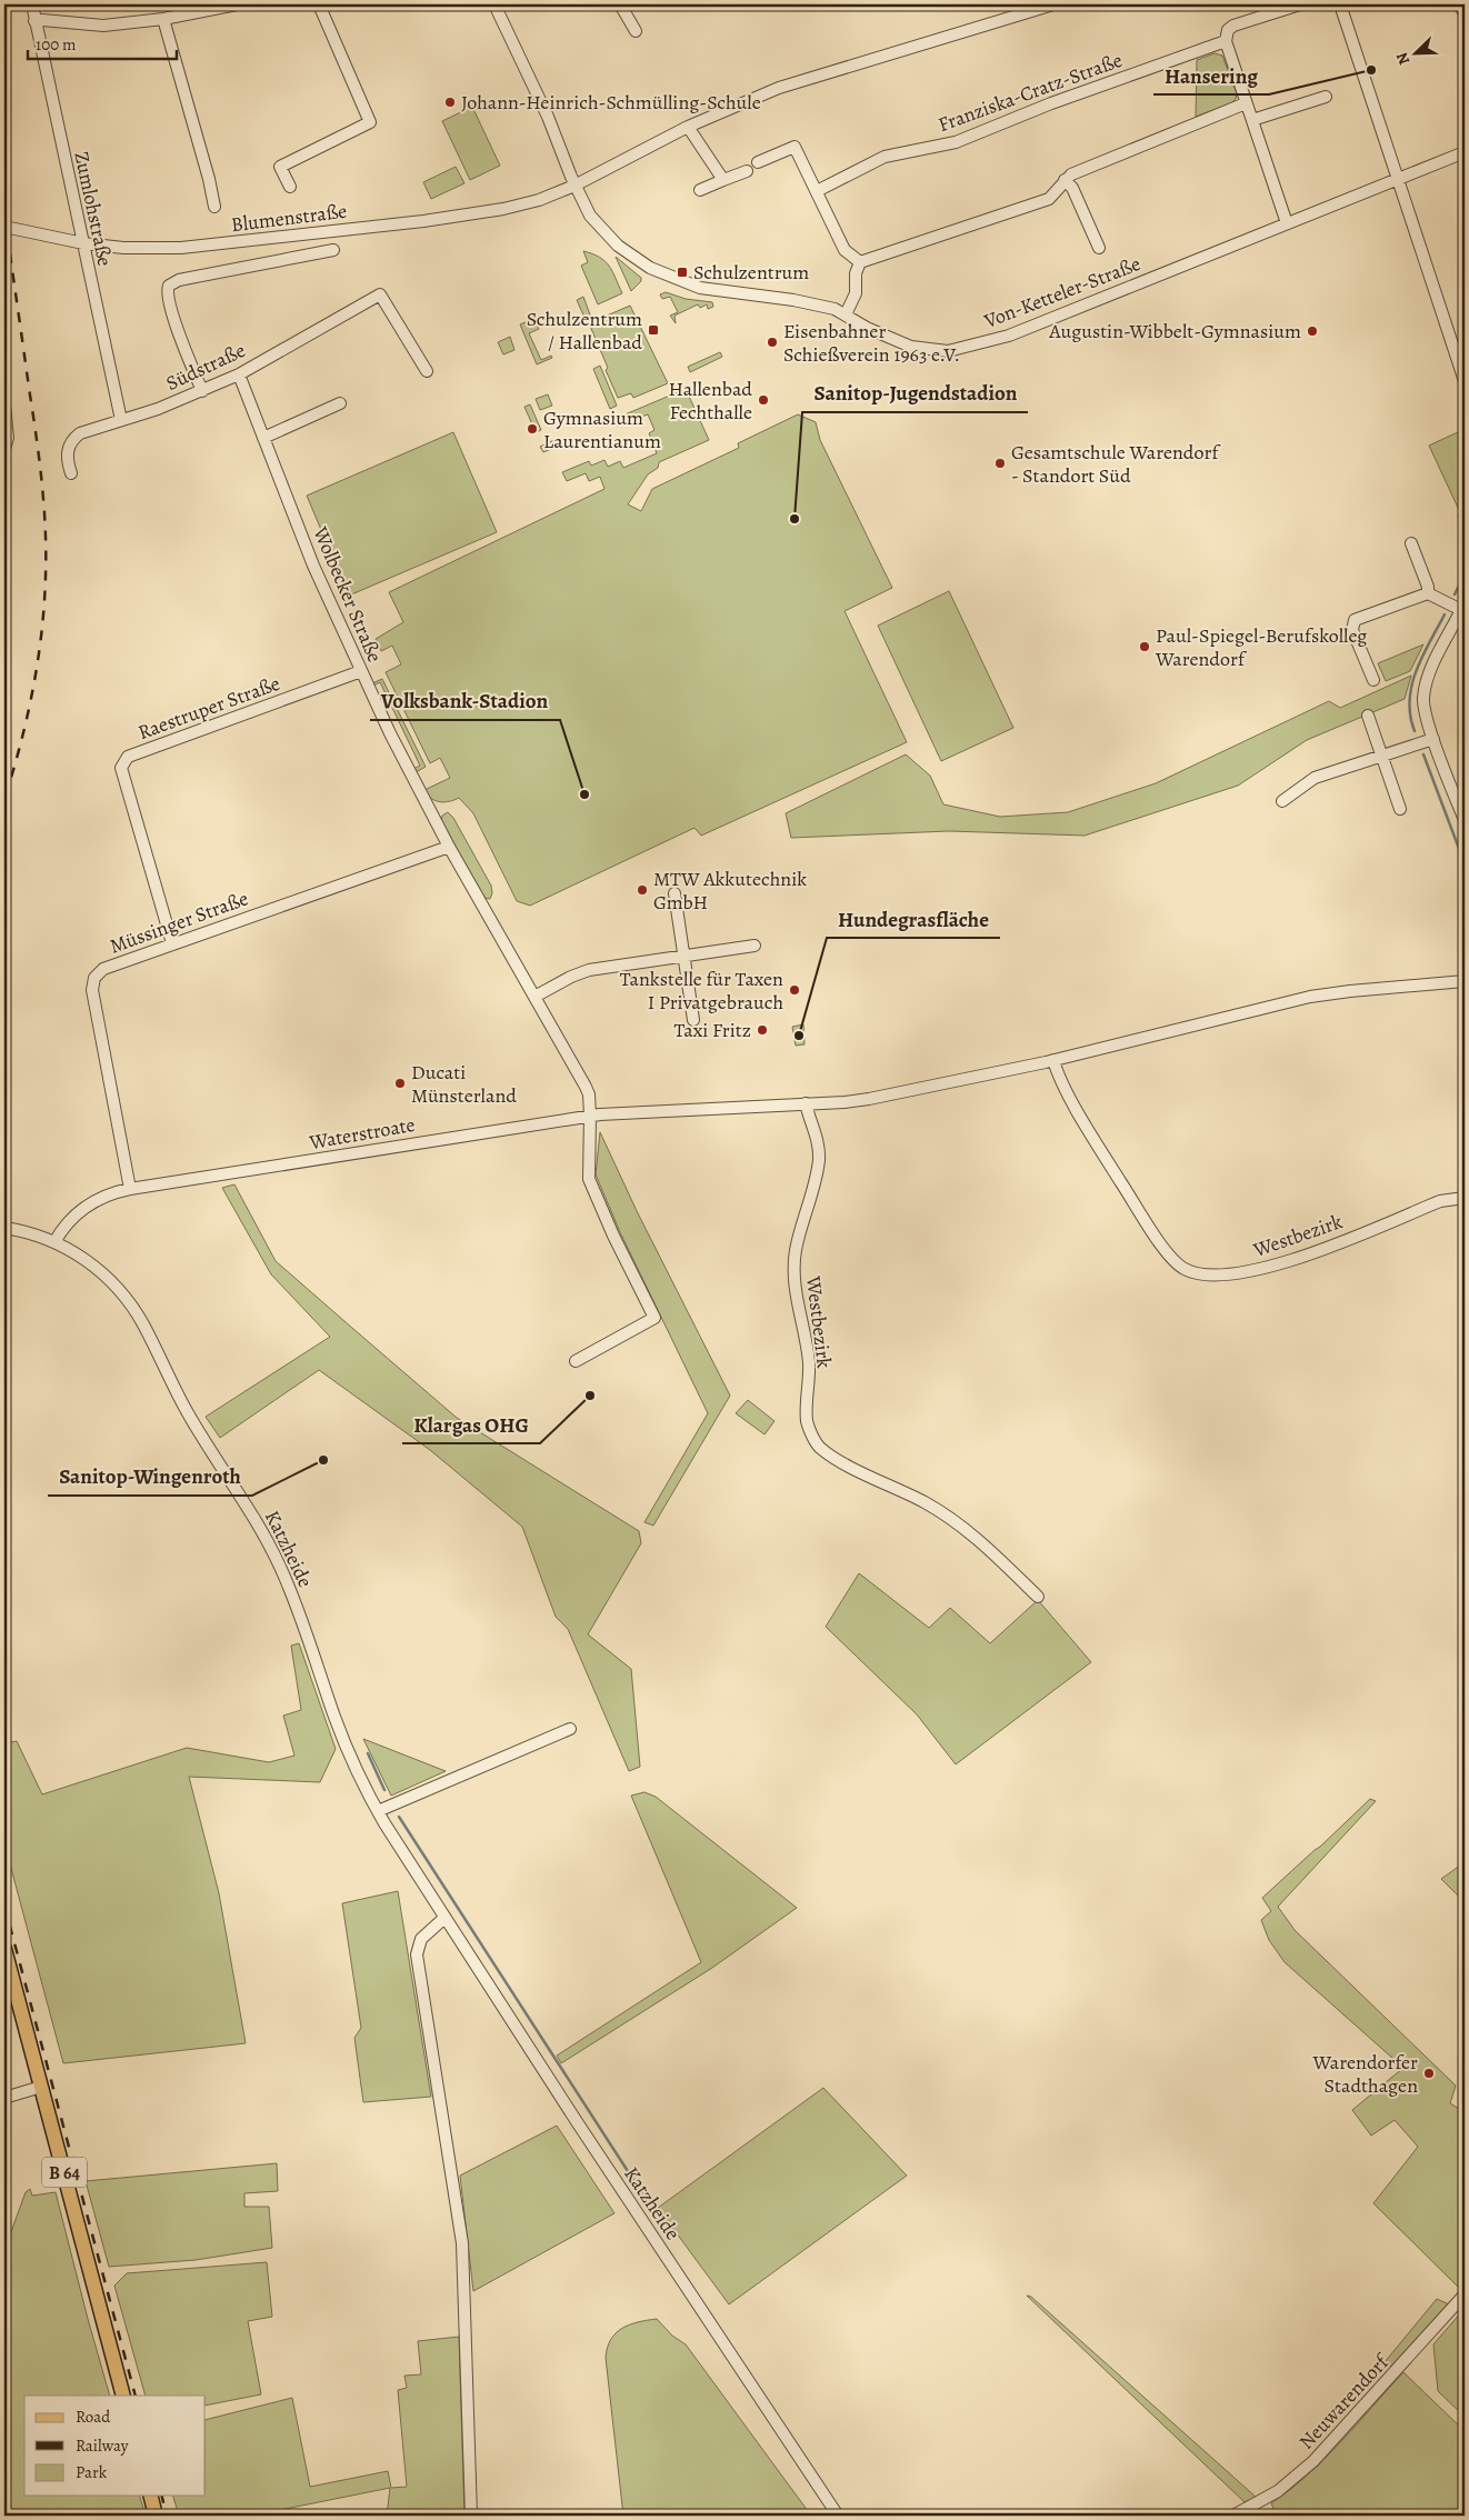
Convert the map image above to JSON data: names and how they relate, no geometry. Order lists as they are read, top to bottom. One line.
{"streets":{"main road":["B 64"],"street":["Franziska-Cratz-Straße","Zumlohstraße","Blumenstraße","Von-Ketteler-Straße","Südstraße","Wolbecker Straße","Raestruper Straße","Müssinger Straße","Waterstroate","Westbezirk","Katzheide","Neuwarendorf"]},"crossings":[["Zumlohstraße","Blumenstraße"],["Zumlohstraße","Südstraße"],["Blumenstraße","Von-Ketteler-Straße"],["Südstraße","Wolbecker Straße"],["Wolbecker Straße","Raestruper Straße"],["Wolbecker Straße","Müssinger Straße"],["Wolbecker Straße","Waterstroate"],["Raestruper Straße","Müssinger Straße"],["Müssinger Straße","Waterstroate"],["Waterstroate","Katzheide"]],"places":{"other":["Hansering","Johann-Heinrich-Schmülling-Schule","Augustin-Wibbelt-Gymnasium","Eisenbahner Schießverein 1963 e.V.","Hallenbad Fechthalle","Gymnasium Laurentianum","Gesamtschule Warendorf - Standort Süd","Sanitop-Jugendstadion","Paul-Spiegel-Berufskolleg Warendorf","Volksbank-Stadion","MTW Akkutechnik GmbH","Tankstelle für Taxen I Privatgebrauch","Taxi Fritz","Hundegrasfläche","Ducati Münsterland","Klargas OHG","Sanitop-Wingenroth","Warendorfer Stadthagen"],"transit":["Schulzentrum","Schulzentrum / Hallenbad"]},"legend":["Road","Railway","Park"],"scale_bar":"100 m","north":"bottom left"}
